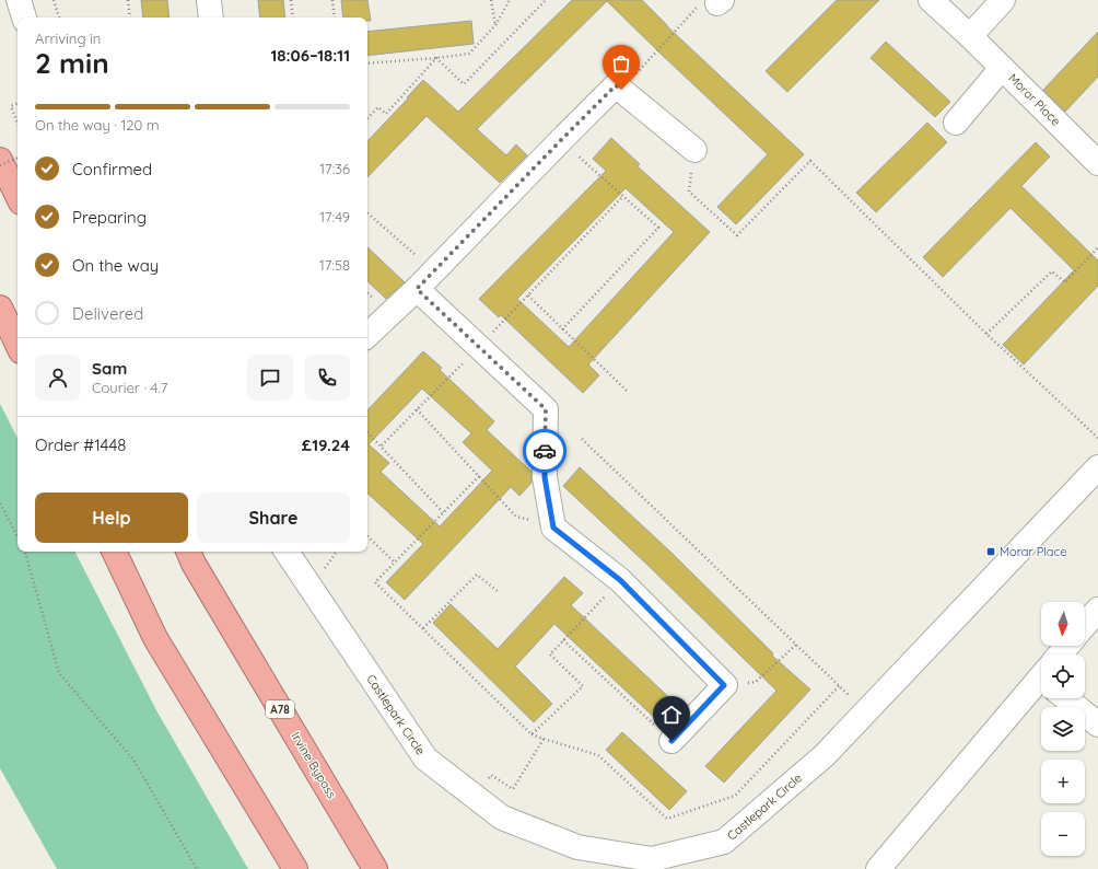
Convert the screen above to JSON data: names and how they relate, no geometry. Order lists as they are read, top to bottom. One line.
{"streets":{"highway":["A78","Irvine Bypass"],"street":["Morar Place","Castlepark Circle"]},"places":{"transit":["Morar Place"]},"north":"bottom","page":{"heading":["2 min","Arriving in","18:06–18:11"],"panel":["Sam","Courier · 4.7","Order #1448","£19.24"],"bar":"On the way · 120 m","list":[["Confirmed","17:36"],["Preparing","17:49"],["On the way","17:58"],"Delivered"],"buttons":["Help","Share"],"map_buttons":["+","−"]}}
